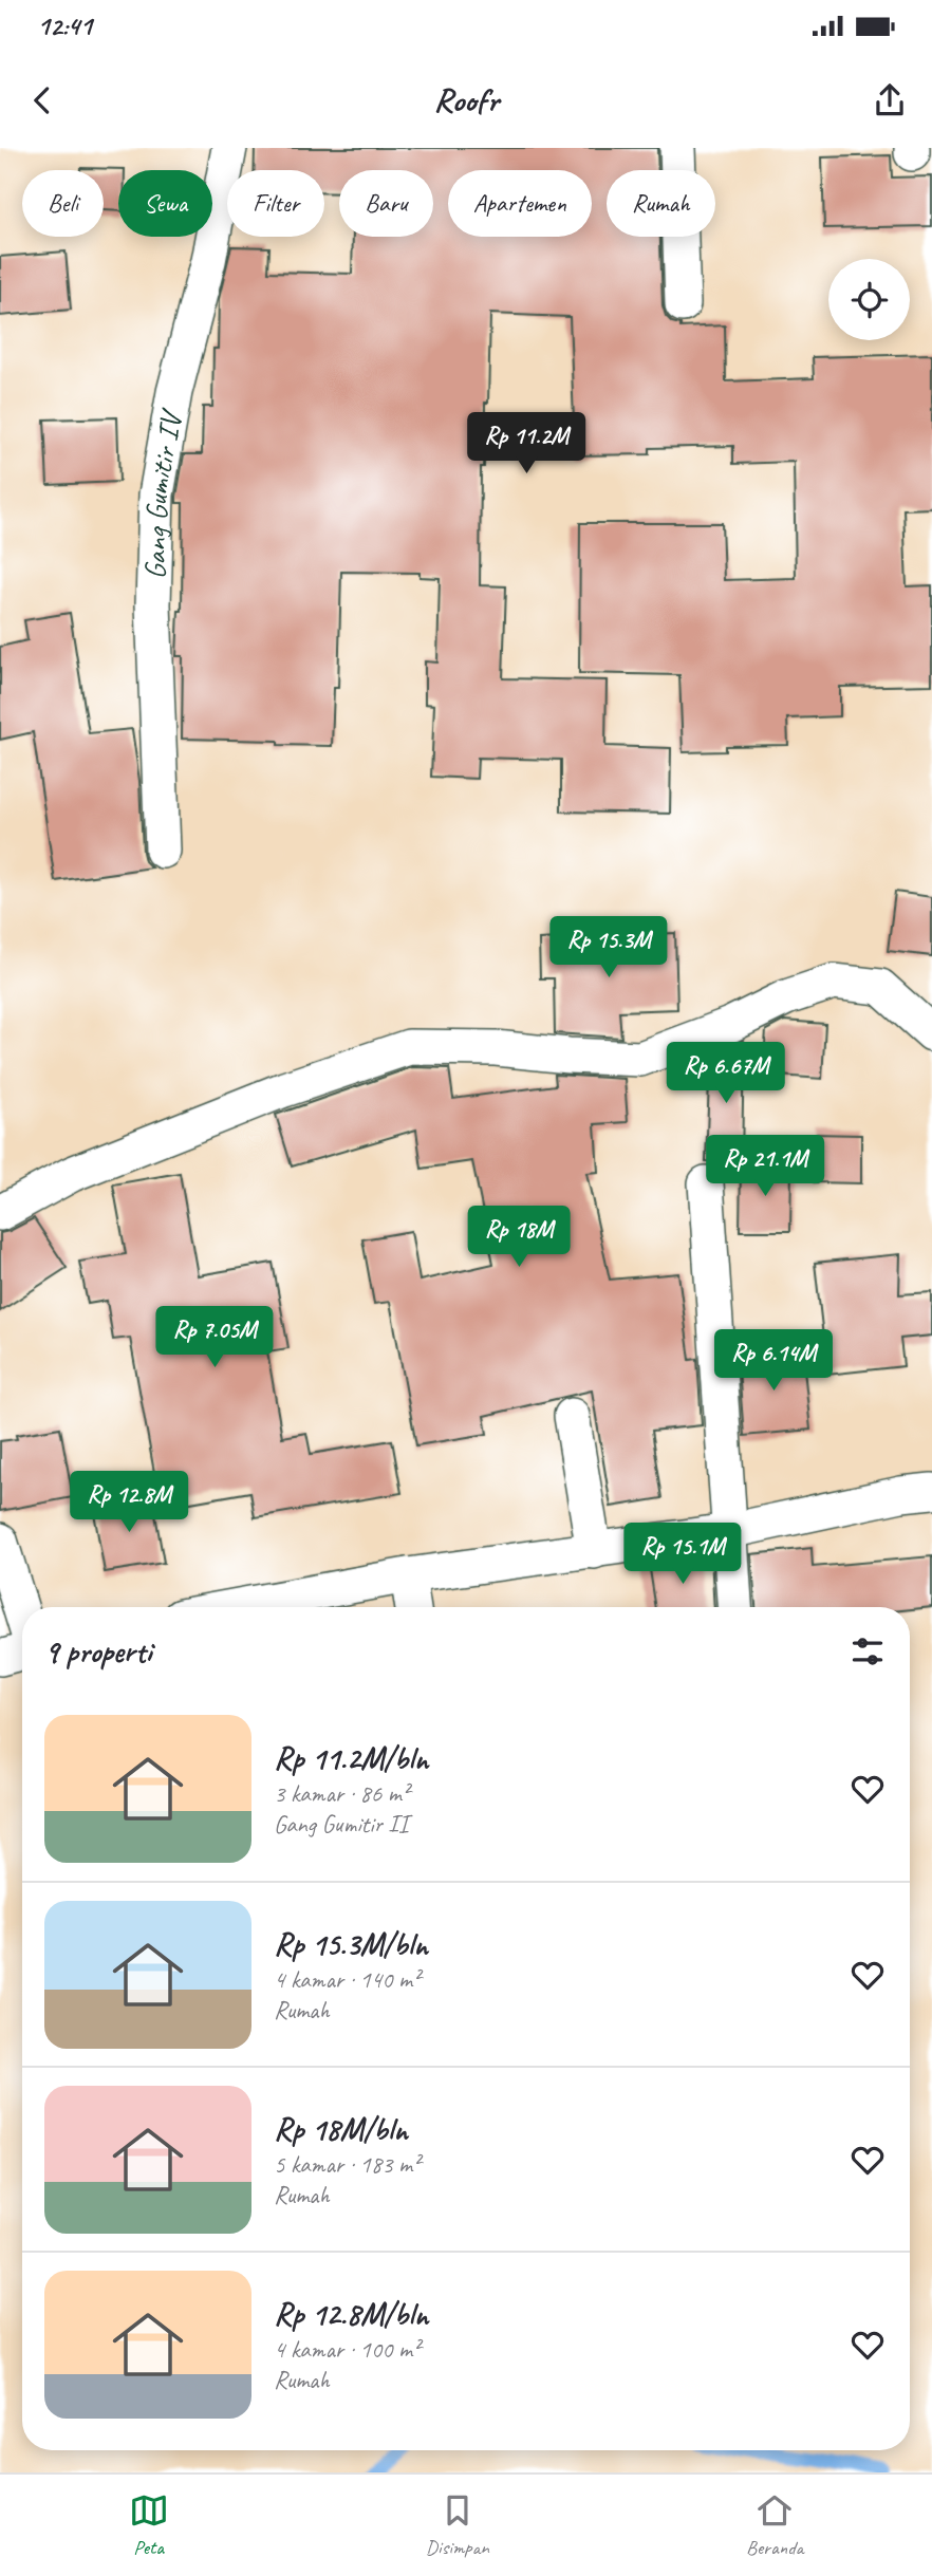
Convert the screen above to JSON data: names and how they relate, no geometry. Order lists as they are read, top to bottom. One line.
{"streets":{"street":["Gang Gumitir IV"]},"page":{"status":"12:41","header":"Roofr","chip":["Beli","Sewa","Filter","Baru","Apartemen","Rumah"],"price":["Rp 11.2M","Rp 15.3M","Rp 6.67M","Rp 21.1M","Rp 18M","Rp 7.05M","Rp 6.14M","Rp 12.8M","Rp 15.1M"],"heading":"9 properti","list":[{"name":"Rp 11.2M/bln","note":"3 kamar · 86 m² · Gang Gumitir II"},{"name":"Rp 15.3M/bln","note":"4 kamar · 140 m² · Rumah"},{"name":"Rp 18M/bln","note":"5 kamar · 183 m² · Rumah"},{"name":"Rp 12.8M/bln","note":"4 kamar · 100 m² · Rumah"}],"tabs":["Peta","Disimpan","Beranda"]}}
